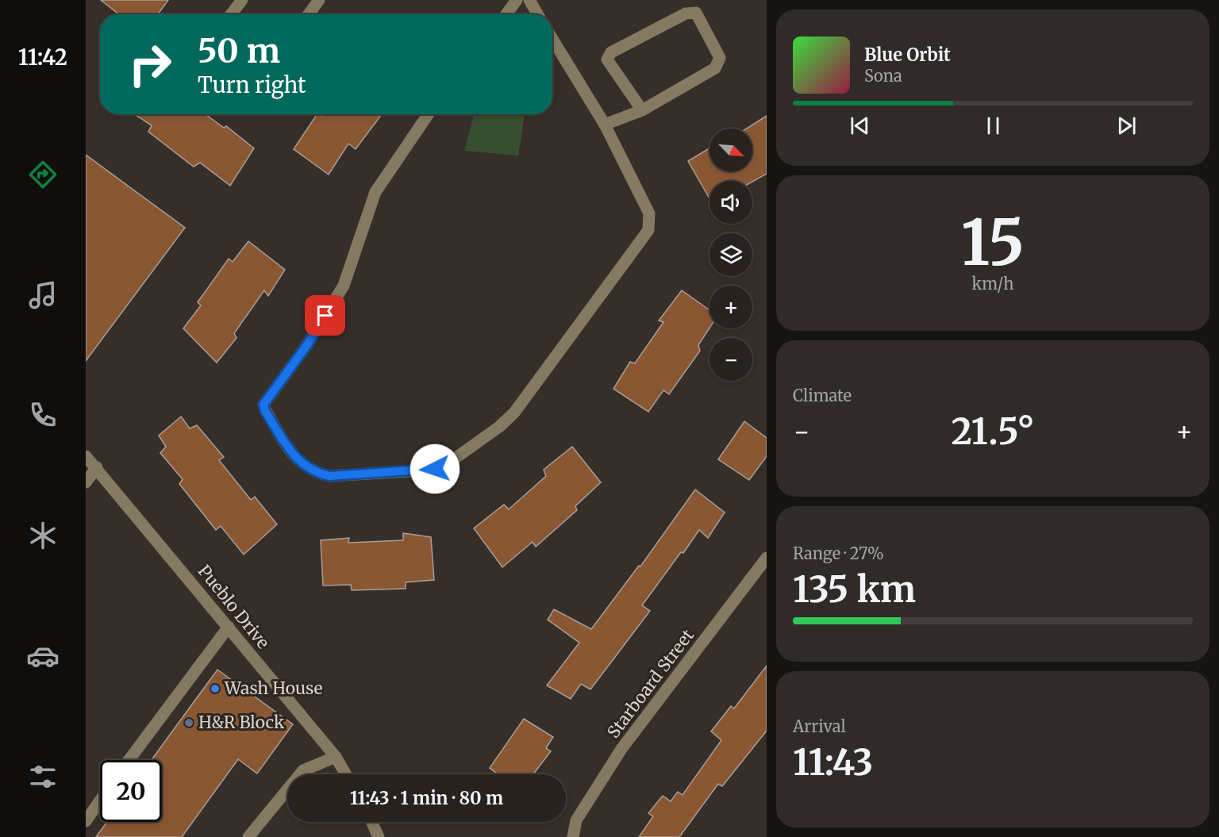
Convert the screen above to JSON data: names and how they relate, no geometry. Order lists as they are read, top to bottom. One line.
{"streets":{"street":["Pueblo Drive","Starboard Street"]},"places":["Wash House","H&R Block"],"north":"bottom right","page":{"tabs":"11:42","turn":["50 m","Turn right"],"song":["Blue Orbit","Sona"],"map_buttons":["+","−"],"tile":[["15","km/h"],"Climate",["Range · 27%","135 km"],["Arrival","11:43"]],"heat":["−","21.5°","+"],"limit":"20","trip":"11:43 · 1 min · 80 m"}}
